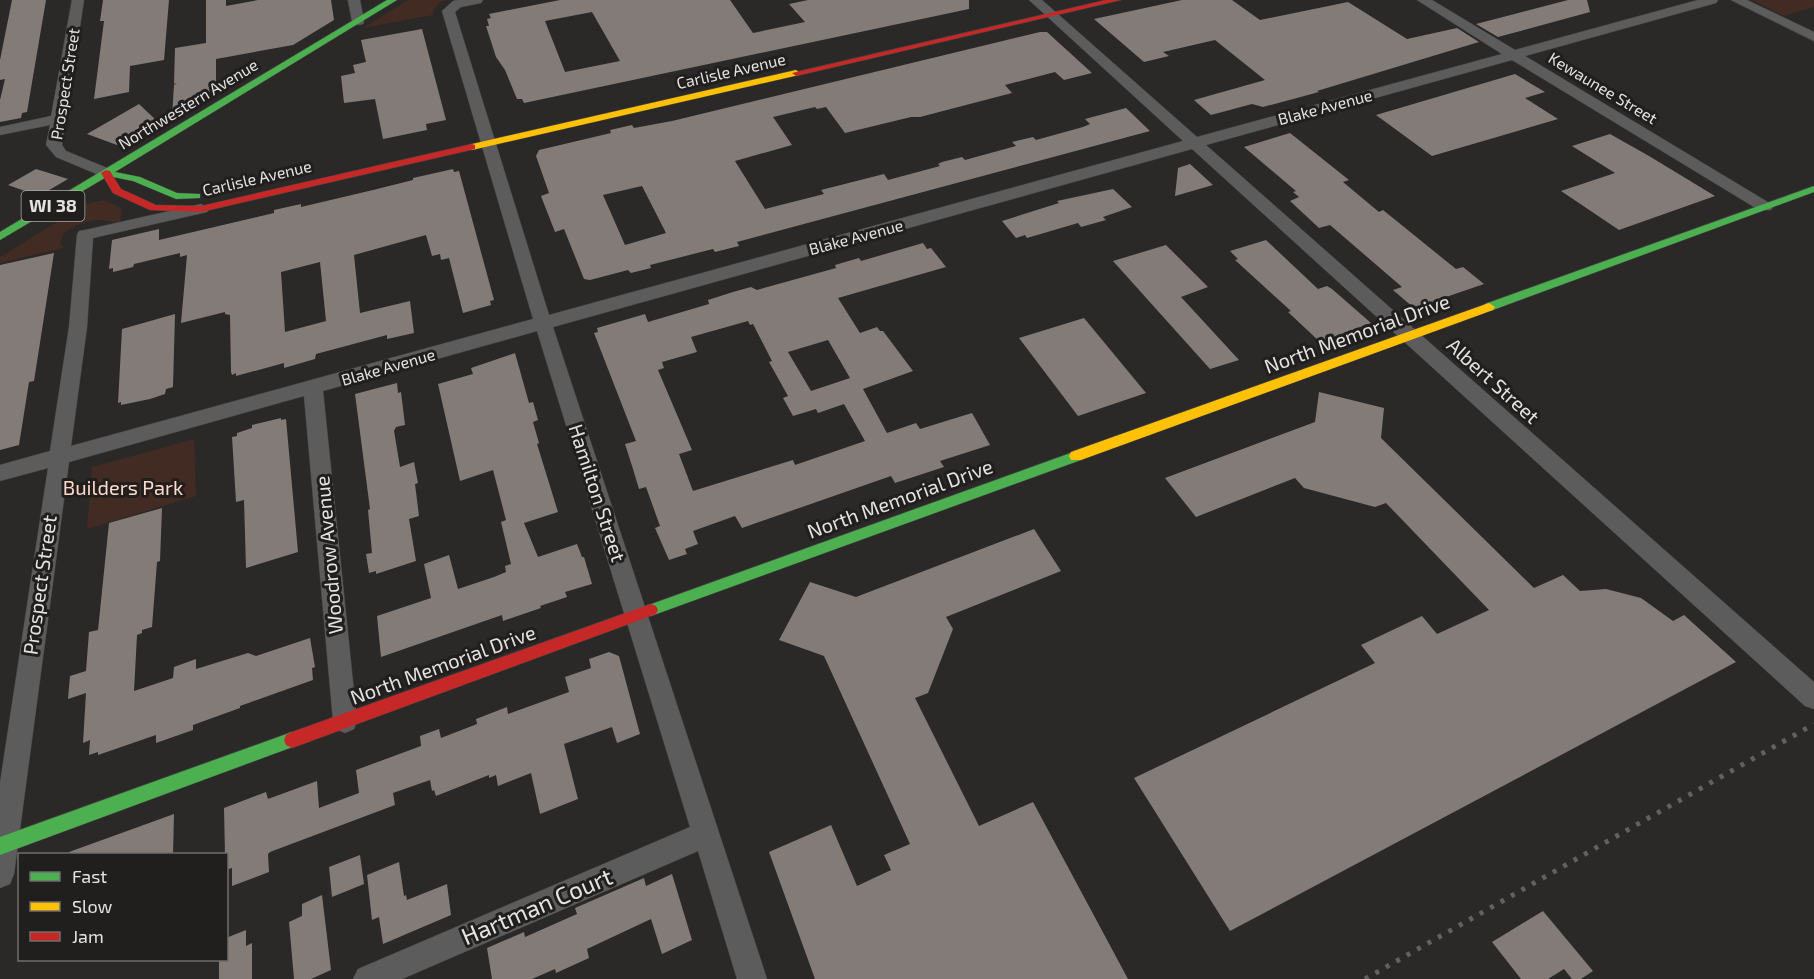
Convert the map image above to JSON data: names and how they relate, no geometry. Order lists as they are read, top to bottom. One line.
{"streets":{"main road":["Carlisle Avenue","Northwestern Avenue","WI 38","North Memorial Drive"],"street":["Prospect Street","Kewaunee Street","Blake Avenue","Albert Street","Hamilton Street","Woodrow Avenue","Hartman Court"]},"crossings":[["Carlisle Avenue","Prospect Street"],["Carlisle Avenue","Northwestern Avenue"],["Carlisle Avenue","Albert Street"],["Carlisle Avenue","Hamilton Street"],["Prospect Street","Northwestern Avenue"],["Prospect Street","Blake Avenue"],["Prospect Street","North Memorial Drive"],["Kewaunee Street","Blake Avenue"],["Kewaunee Street","North Memorial Drive"],["Blake Avenue","Albert Street"],["Blake Avenue","Hamilton Street"],["Blake Avenue","Woodrow Avenue"],["North Memorial Drive","Albert Street"],["North Memorial Drive","Hamilton Street"],["North Memorial Drive","Woodrow Avenue"],["Hamilton Street","Hartman Court"]],"parks":["Builders Park"],"legend":["Fast","Slow","Jam"]}
